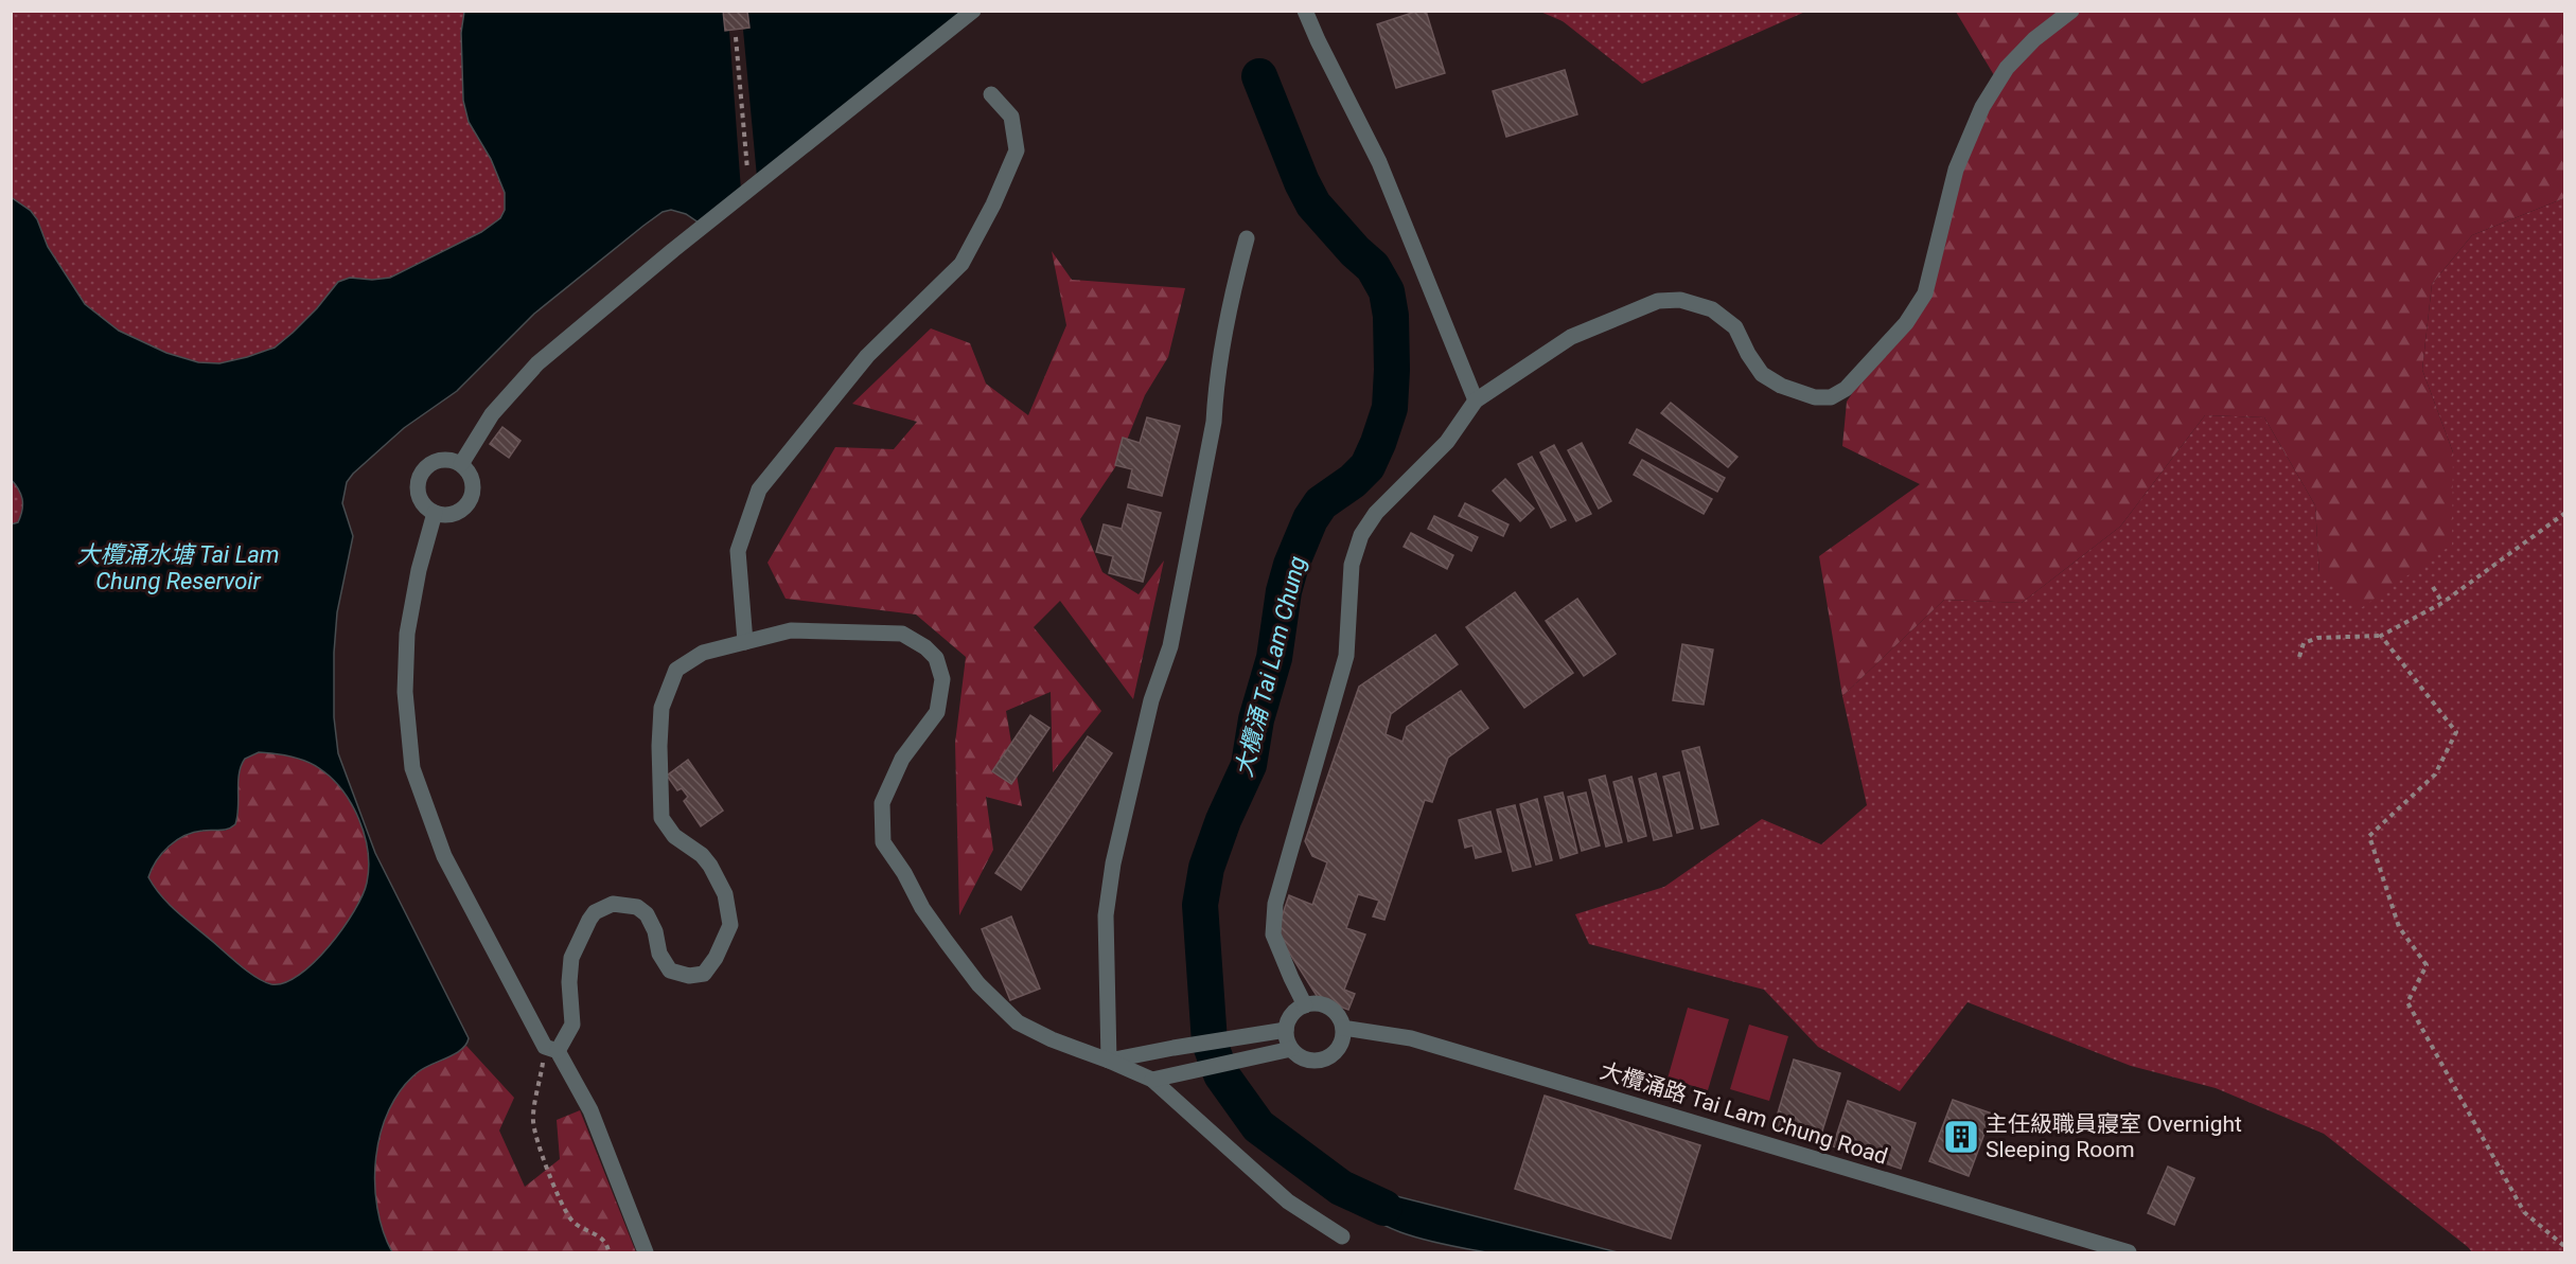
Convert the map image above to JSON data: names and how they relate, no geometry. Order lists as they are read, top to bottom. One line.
{"streets":{"lane":["大欖涌路 Tai Lam Chung Road"]},"water":["大欖涌水塘 Tai Lam Chung Reservoir","大欖涌 Tai Lam Chung"],"places":{"building":["主任級職員寢室 Overnight Sleeping Room"]}}
